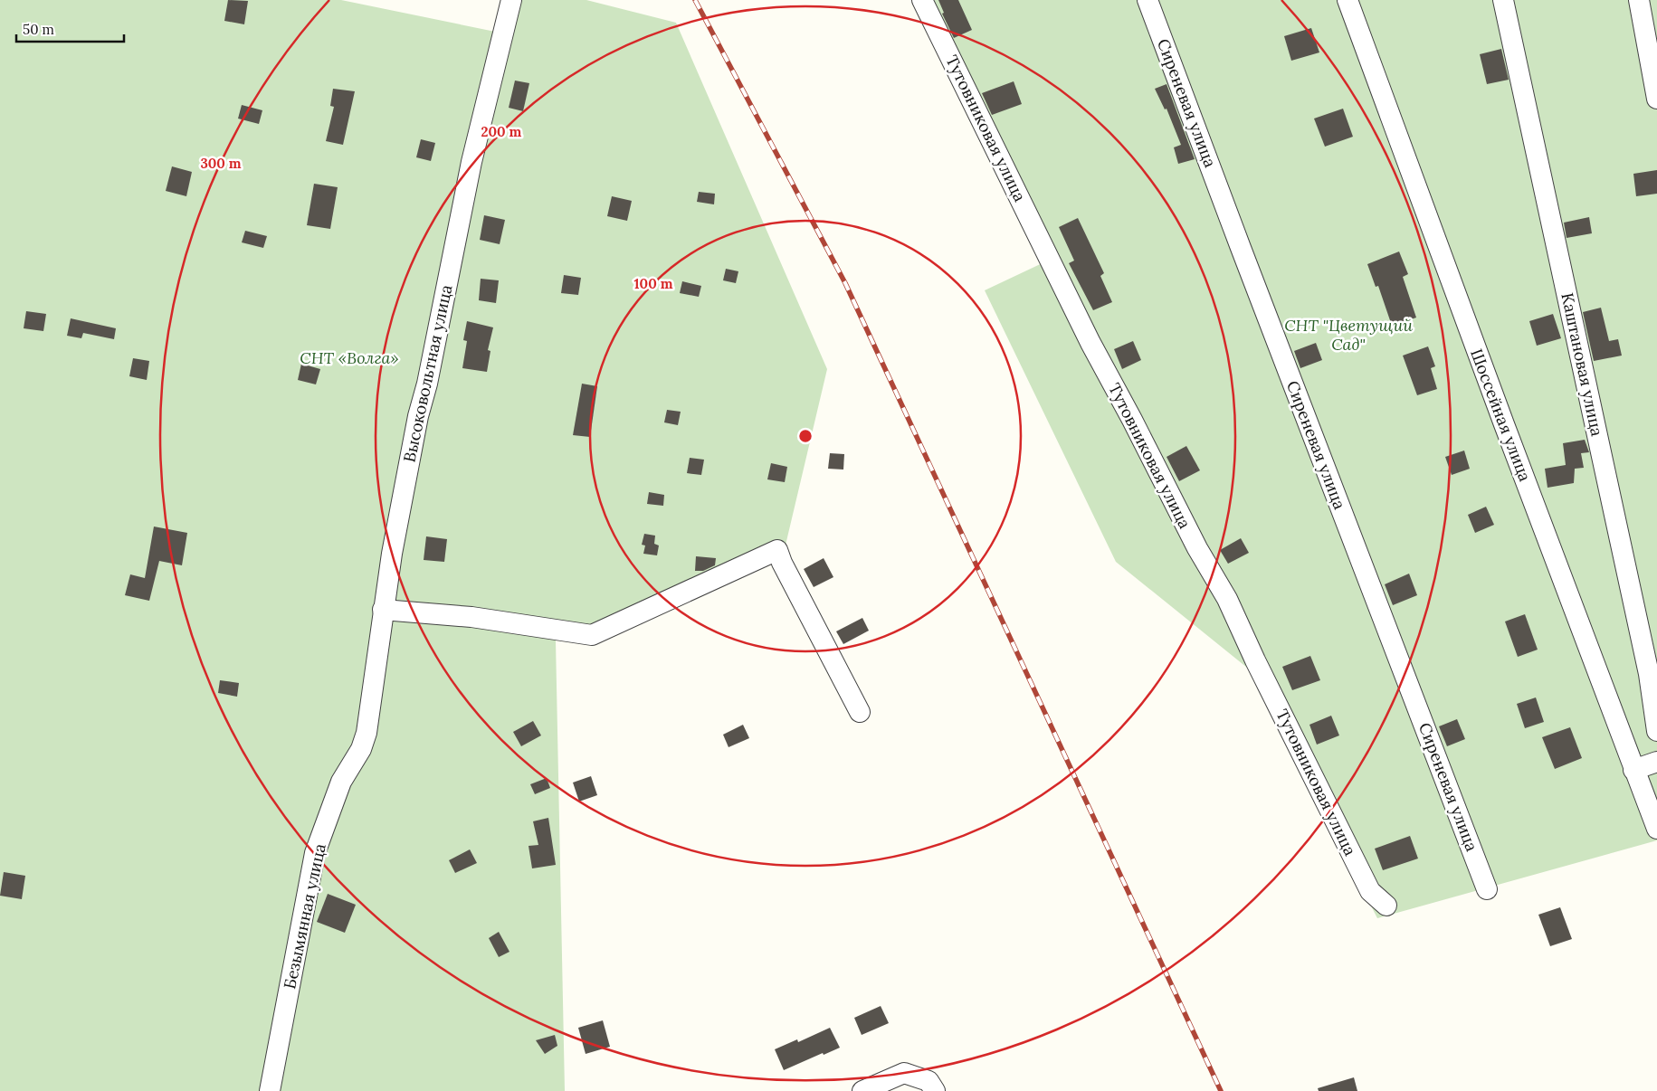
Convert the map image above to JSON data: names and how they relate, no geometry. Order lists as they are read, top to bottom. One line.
{"streets":{"street":["Сиреневая улица","Тутовниковая улица","Каштановая улица","Высоковольтная улица","Шоссейная улица","Безымянная улица"]},"crossings":[["Высоковольтная улица","Безымянная улица"]],"parks":["СНТ \"Цветущий Сад\"","СНТ «Волга»"],"scale_bar":"50 m","rings":["200 m","300 m","100 m"]}
